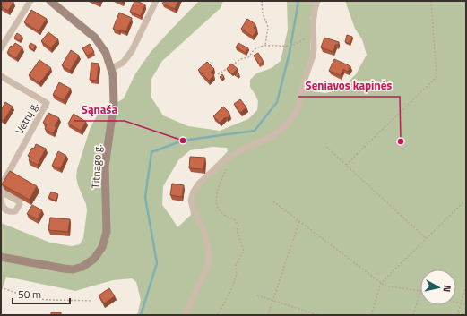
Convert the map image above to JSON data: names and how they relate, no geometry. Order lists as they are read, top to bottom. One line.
{"streets":{"main road":["Titnago g."],"street":["Vėtrų g."]},"places":["Sąnaša","Seniavos kapinės"],"scale_bar":"50 m","north":"right"}
